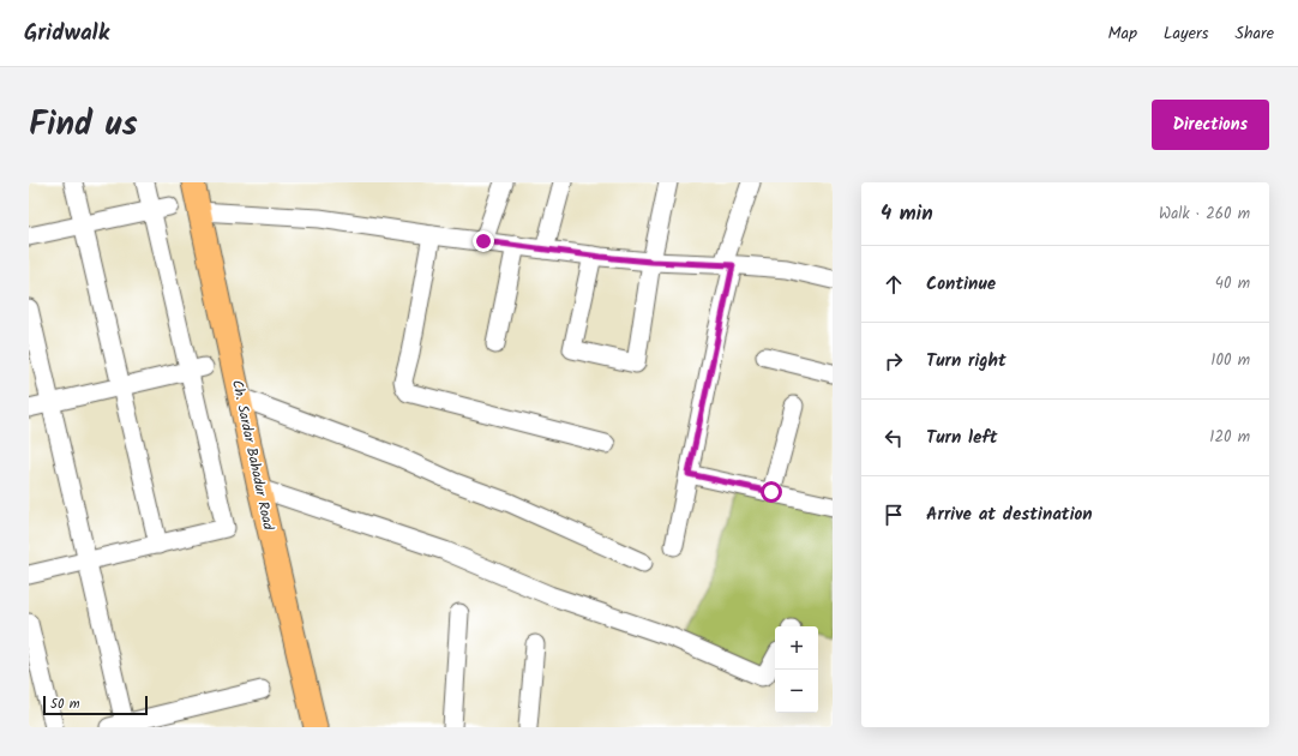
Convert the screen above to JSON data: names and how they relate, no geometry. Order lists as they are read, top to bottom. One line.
{"streets":{"main road":["Ch. Sardar Bahadur Road"]},"scale_bar":"50 m","page":{"header":"Gridwalk","nav":["Map","Layers","Share"],"title":"Find us","buttons":"Directions","heading":["4 min","Walk · 260 m"],"list":[["Continue","40 m"],["Turn right","100 m"],["Turn left","120 m"],"Arrive at destination"],"map_buttons":["+","−"],"scale":"50 m"}}
